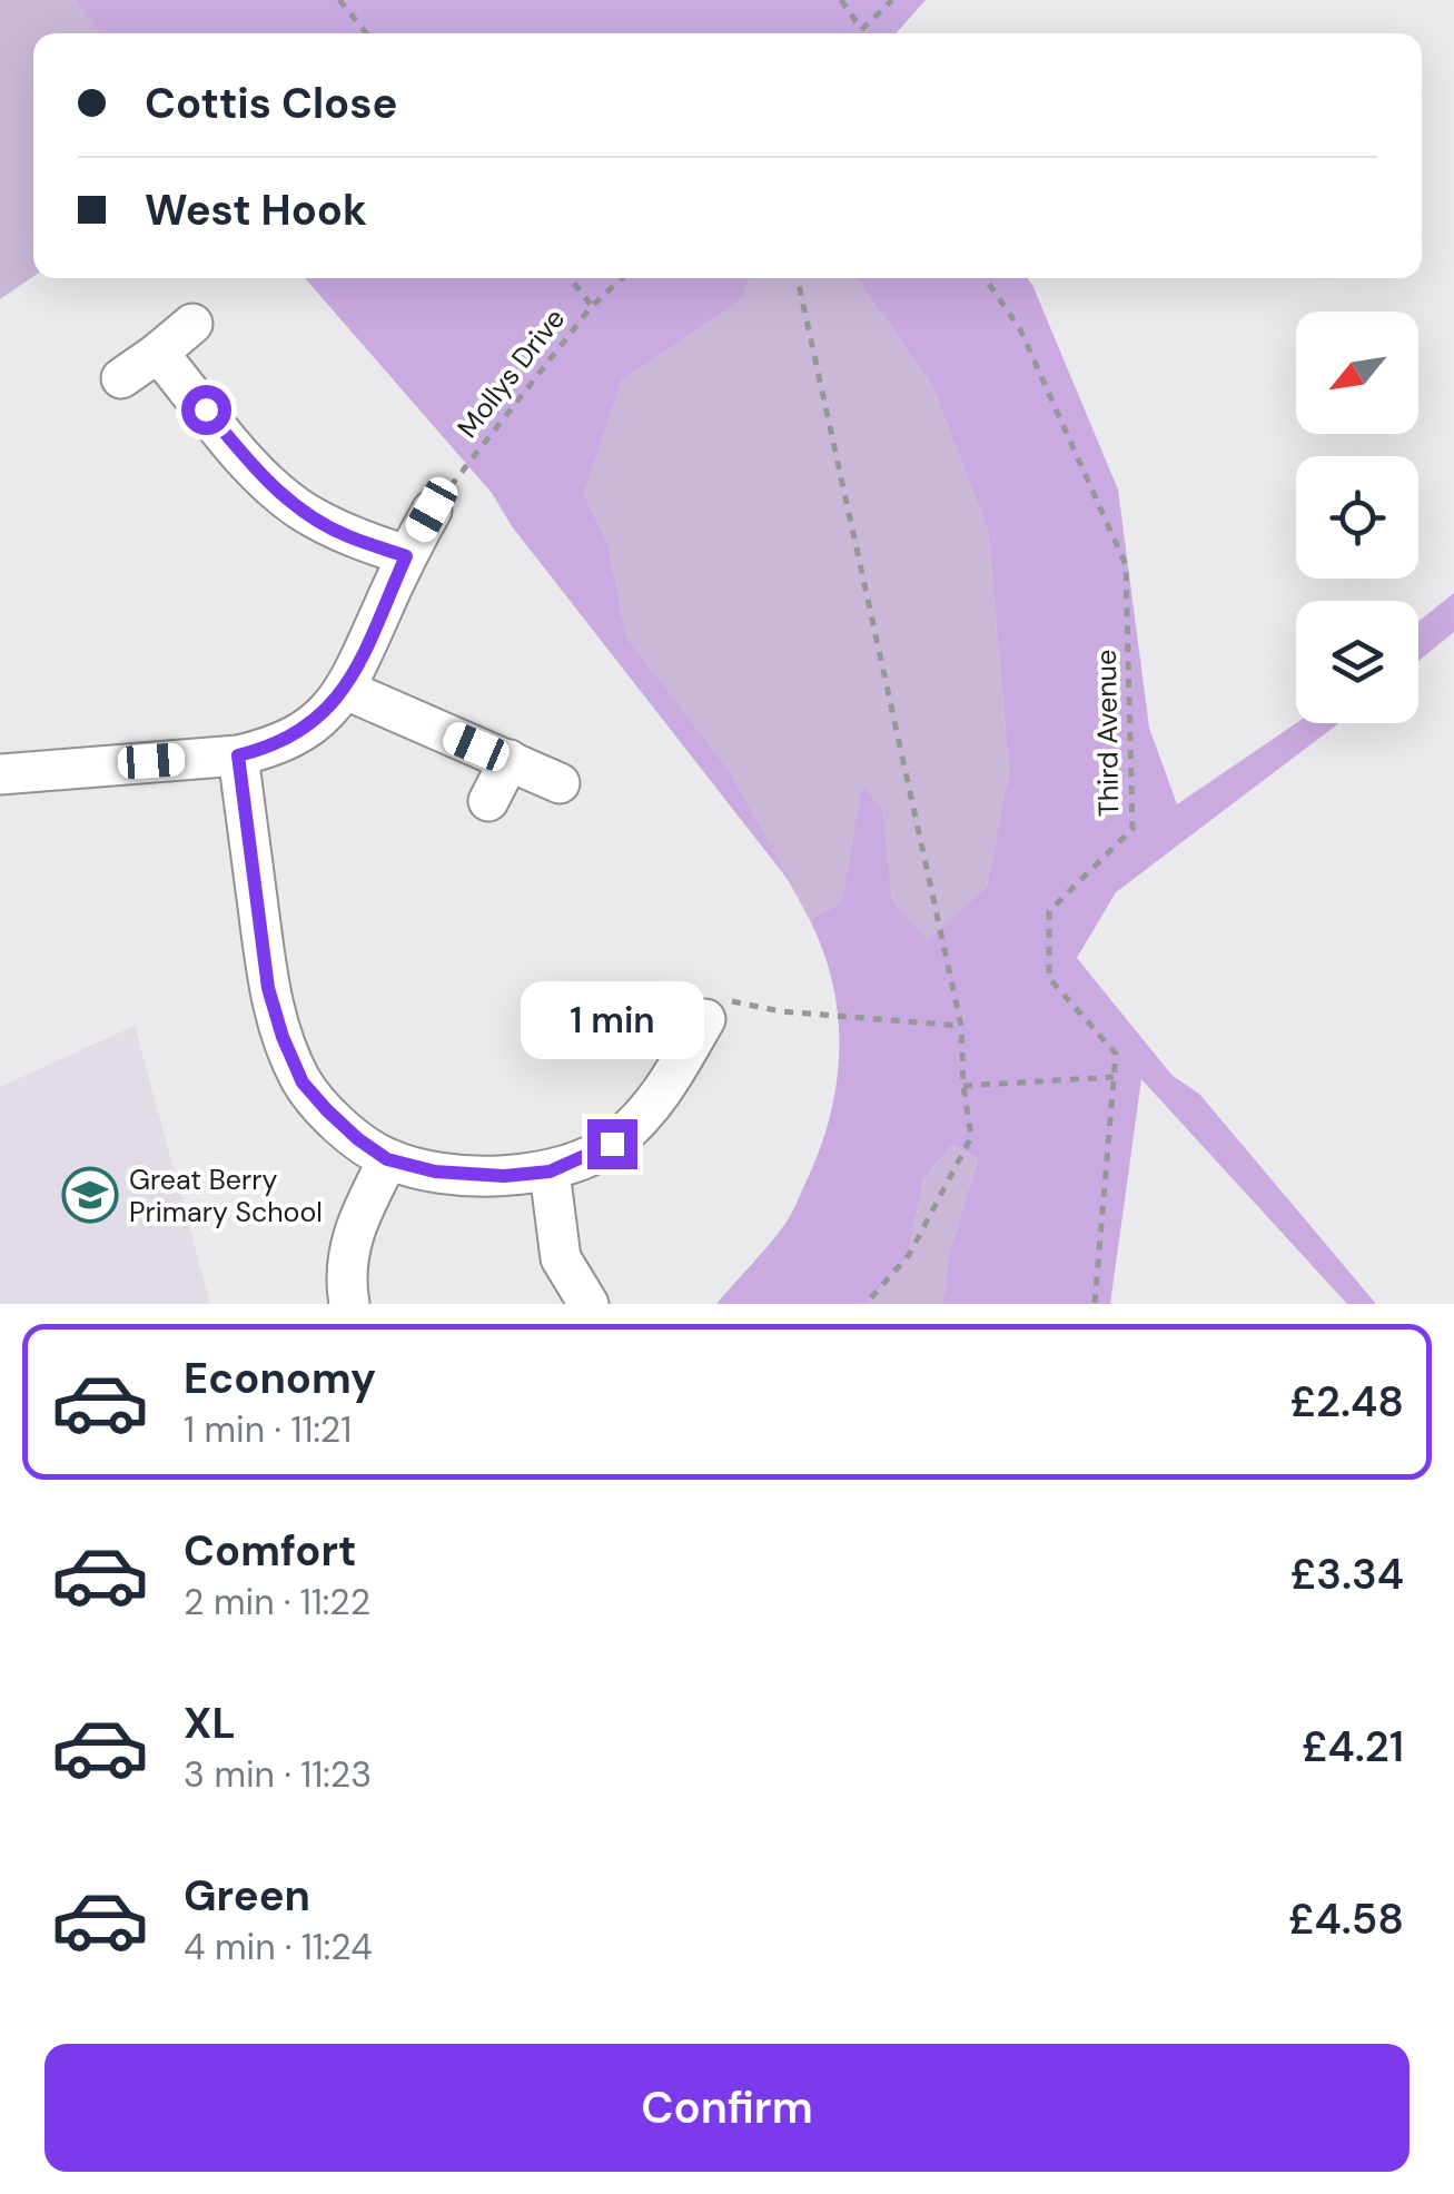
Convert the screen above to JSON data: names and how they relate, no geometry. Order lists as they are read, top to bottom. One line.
{"streets":{"path":["Mollys Drive","Third Avenue"]},"places":{"school or university":["Great Berry Primary School"]},"north":"bottom left","page":{"banner":["Cottis Close","West Hook"],"bubble":"1 min","list":[{"name":"Economy","note":"1 min · 11:21","value":"£2.48"},{"name":"Comfort","note":"2 min · 11:22","value":"£3.34"},{"name":"XL","note":"3 min · 11:23","value":"£4.21"},{"name":"Green","note":"4 min · 11:24","value":"£4.58"}],"buttons":"Confirm"}}
